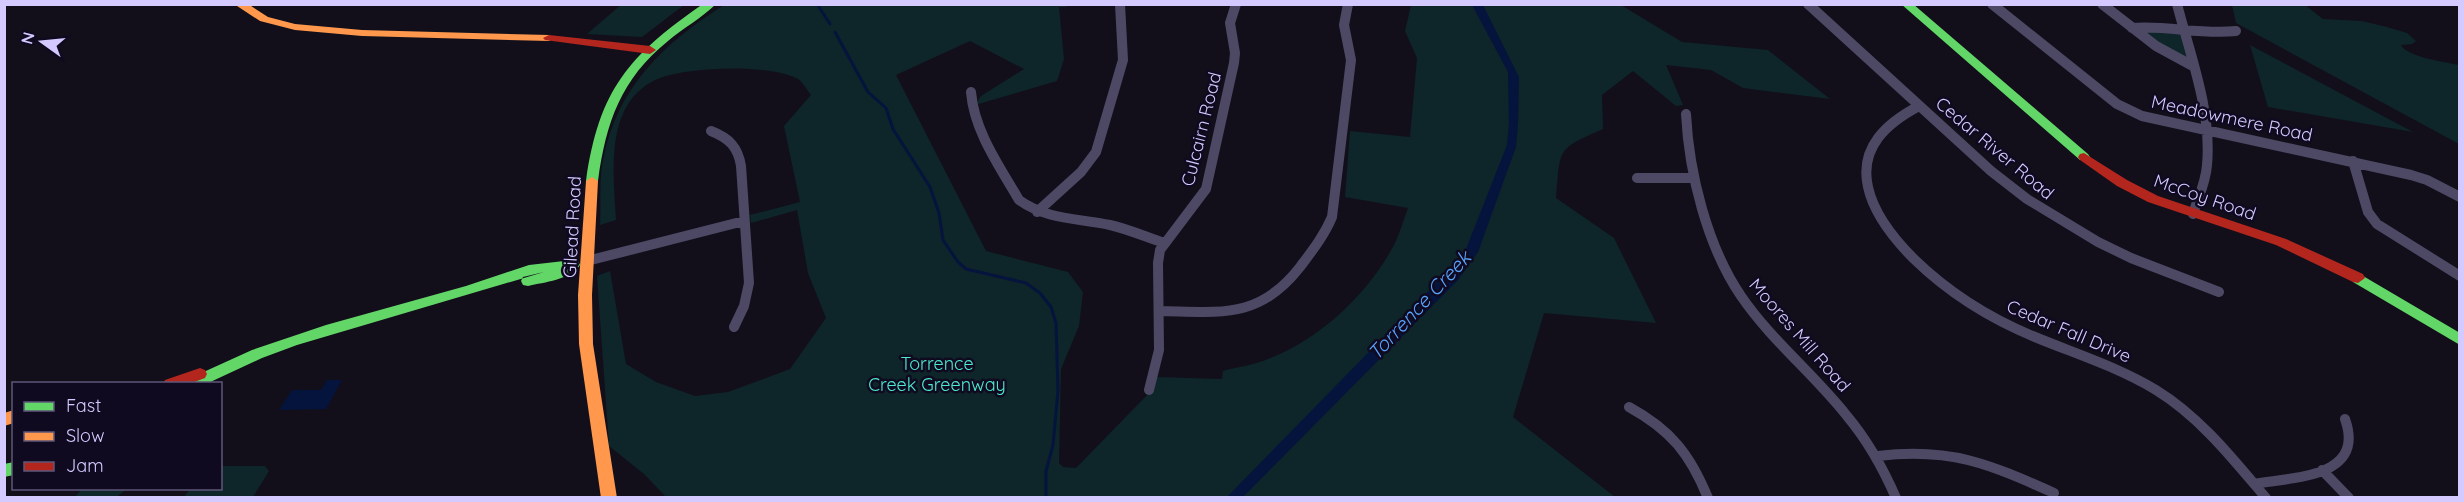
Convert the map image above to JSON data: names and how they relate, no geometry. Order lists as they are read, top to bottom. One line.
{"streets":{"main road":["McCoy Road","Gilead Road"],"street":["Meadowmere Road","Culcairn Road","Cedar River Road","Cedar Fall Drive","Moores Mill Road"]},"crossings":[["Cedar River Road","Cedar Fall Drive"]],"water":["Torrence Creek"],"parks":["Torrence Creek Greenway"],"legend":["Fast","Slow","Jam"],"north":"left"}
